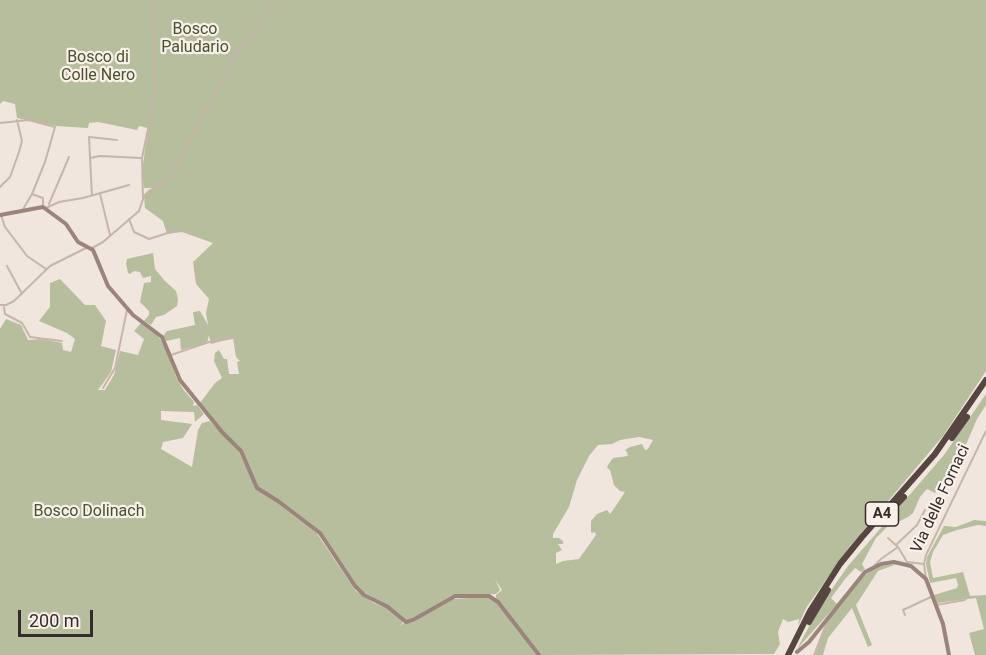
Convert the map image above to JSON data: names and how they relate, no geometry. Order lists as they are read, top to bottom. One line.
{"streets":{"highway":["A4"],"street":["Via delle Fornaci"]},"parks":["Bosco Paludario","Bosco di Colle Nero","Bosco Dolinach"],"scale_bar":"200 m"}
